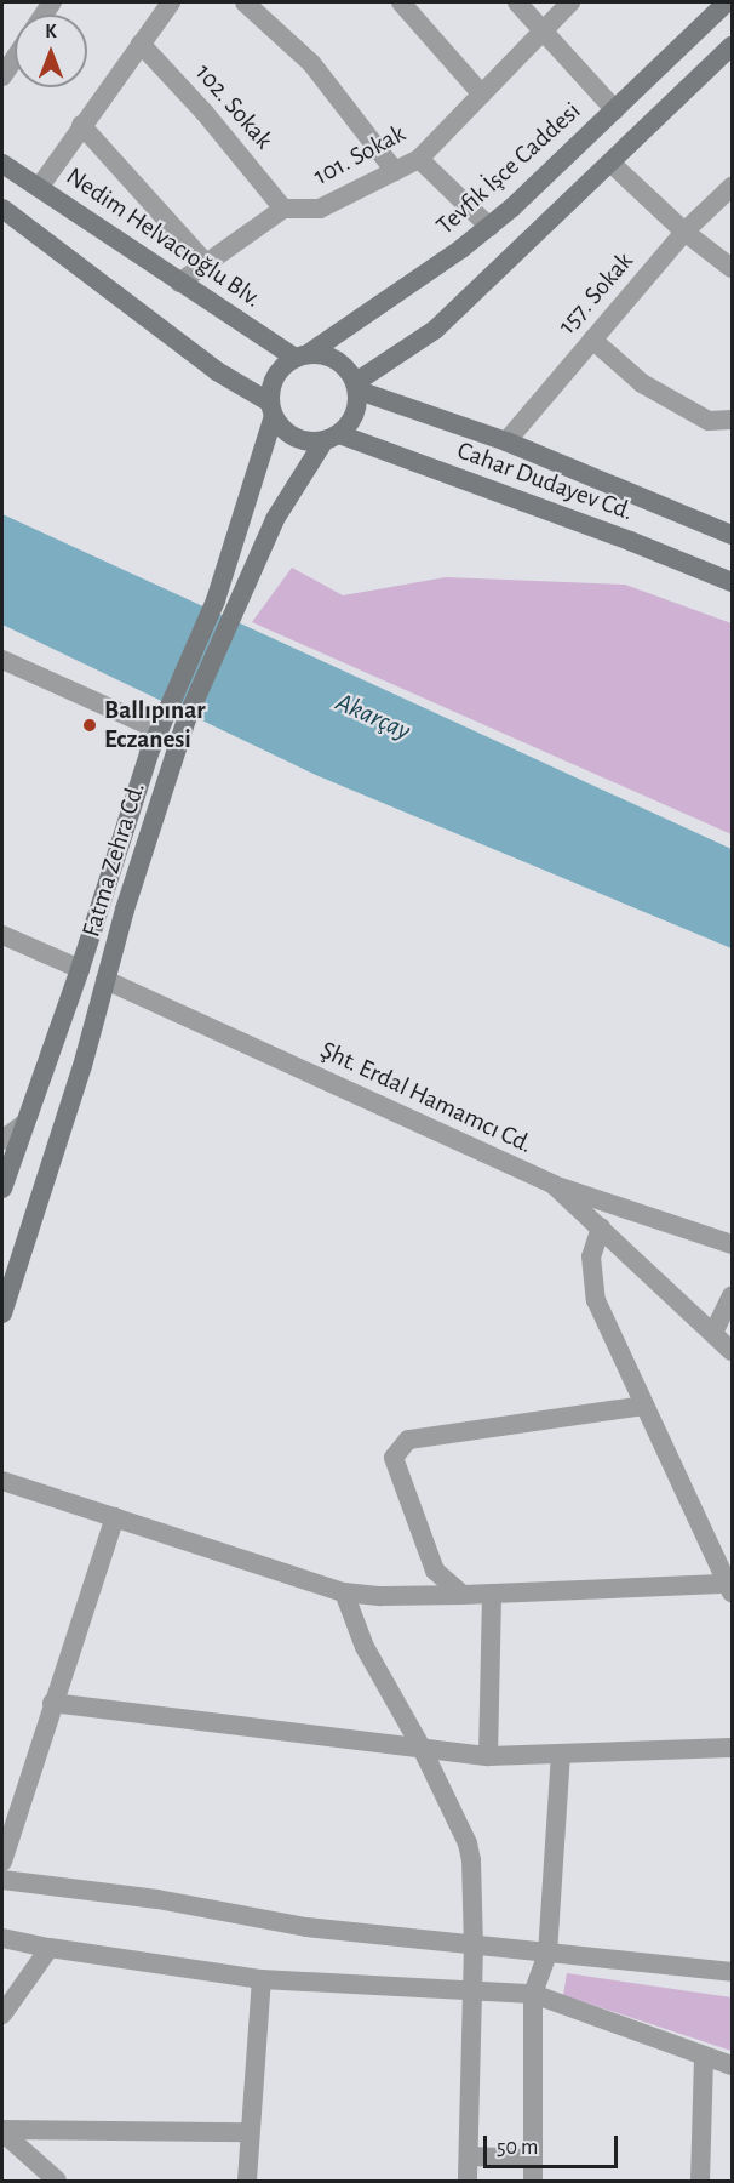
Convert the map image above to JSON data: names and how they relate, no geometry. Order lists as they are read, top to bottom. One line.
{"streets":{"main road":["Tevfik İşce Caddesi","Nedim Helvacıoğlu Blv.","Cahar Dudayev Cd.","Fatma Zehra Cd."],"street":["102. Sokak","101. Sokak","157. Sokak","Şht. Erdal Hamamcı Cd."]},"crossings":[["102. Sokak","101. Sokak"],["Tevfik İşce Caddesi","Nedim Helvacıoğlu Blv."],["Tevfik İşce Caddesi","Cahar Dudayev Cd."],["Tevfik İşce Caddesi","Fatma Zehra Cd."],["Nedim Helvacıoğlu Blv.","Cahar Dudayev Cd."],["Nedim Helvacıoğlu Blv.","Fatma Zehra Cd."],["157. Sokak","Cahar Dudayev Cd."],["Cahar Dudayev Cd.","Fatma Zehra Cd."],["Fatma Zehra Cd.","Şht. Erdal Hamamcı Cd."]],"water":["Akarçay"],"places":["Ballıpınar Eczanesi"],"scale_bar":"50 m","north":"top"}
